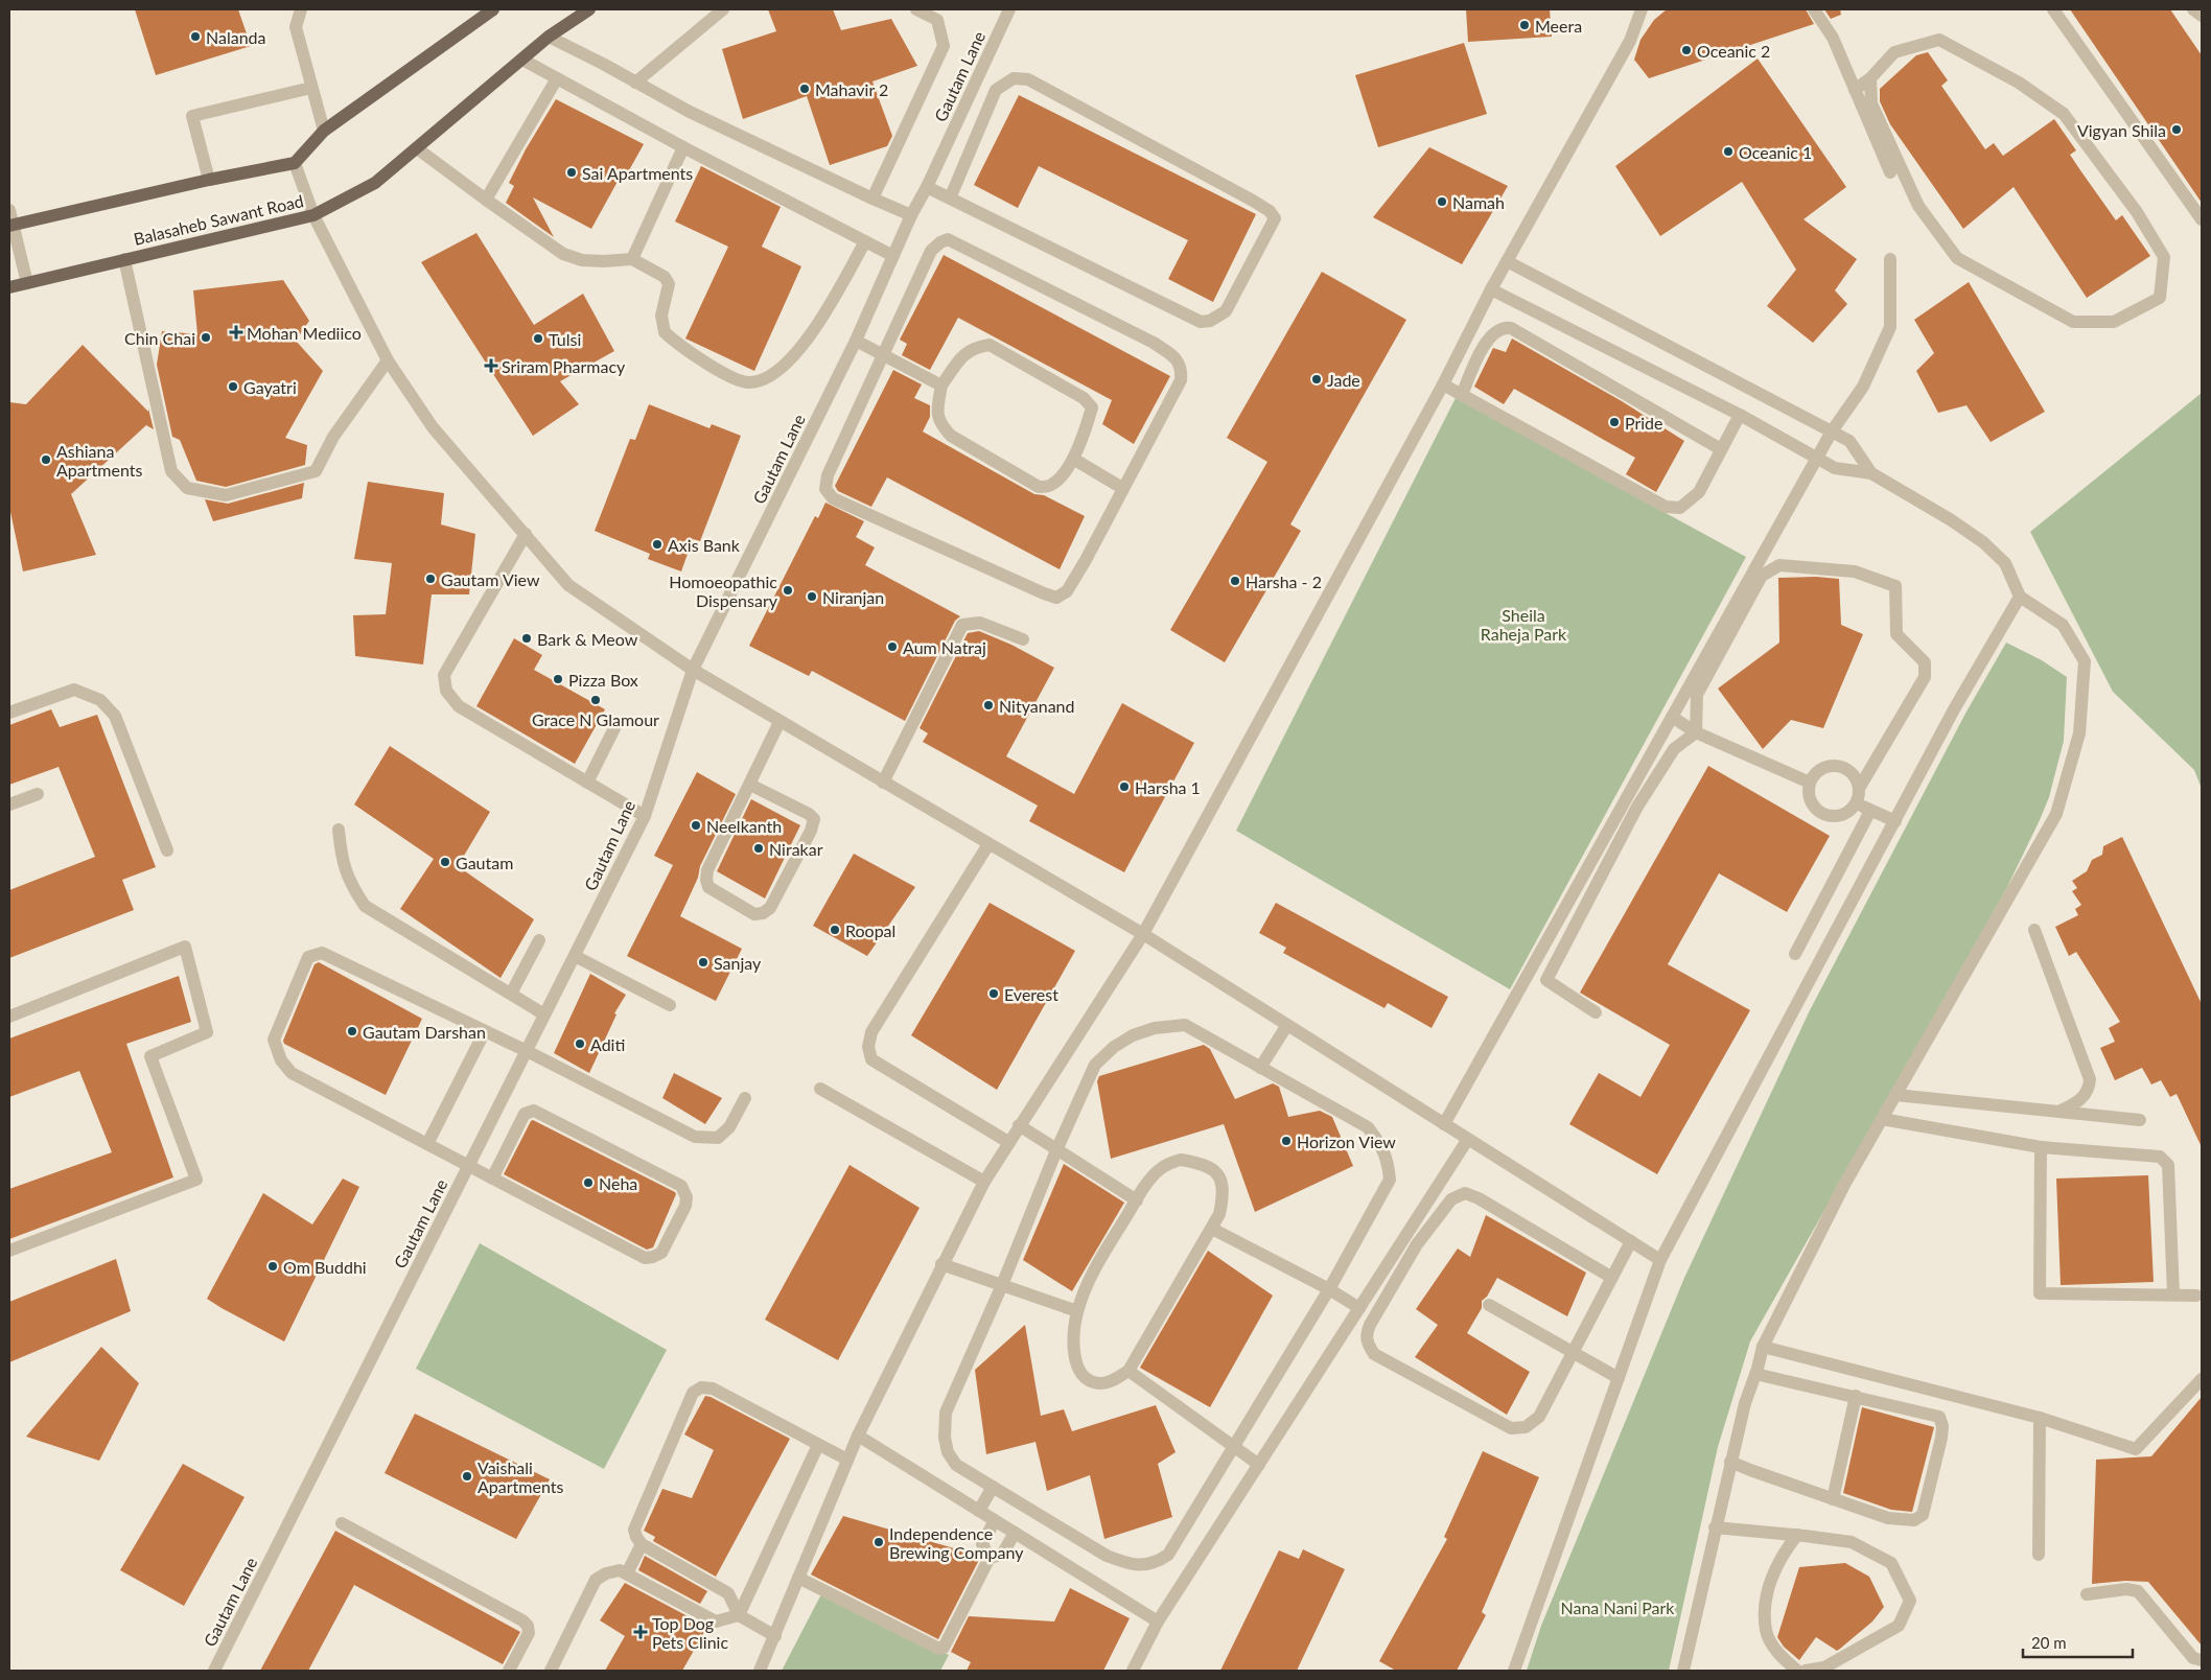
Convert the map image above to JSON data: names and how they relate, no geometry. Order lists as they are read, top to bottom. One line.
{"streets":{"main road":["Balasaheb Sawant Road"],"street":["Gautam Lane"]},"parks":["Sheila Raheja Park","Nana Nani Park"],"places":{"other":["Meera","Nalanda","Oceanic 2","Mahavir 2","Vigyan Shila","Oceanic 1","Sai Apartments","Namah","Chin Chai","Tulsi","Jade","Gayatri","Pride","Ashiana Apartments","Axis Bank","Gautam View","Harsha - 2","Homoeopathic Dispensary","Niranjan","Bark & Meow","Aum Natraj","Pizza Box","Grace N Glamour","Nityanand","Harsha 1","Neelkanth","Nirakar","Gautam","Roopal","Sanjay","Everest","Gautam Darshan","Aditi","Horizon View","Neha","Om Buddhi","Vaishali Apartments","Independence Brewing Company"],"health":["Mohan Mediico","Sriram Pharmacy","Top Dog Pets Clinic"]},"scale_bar":"20 m"}
